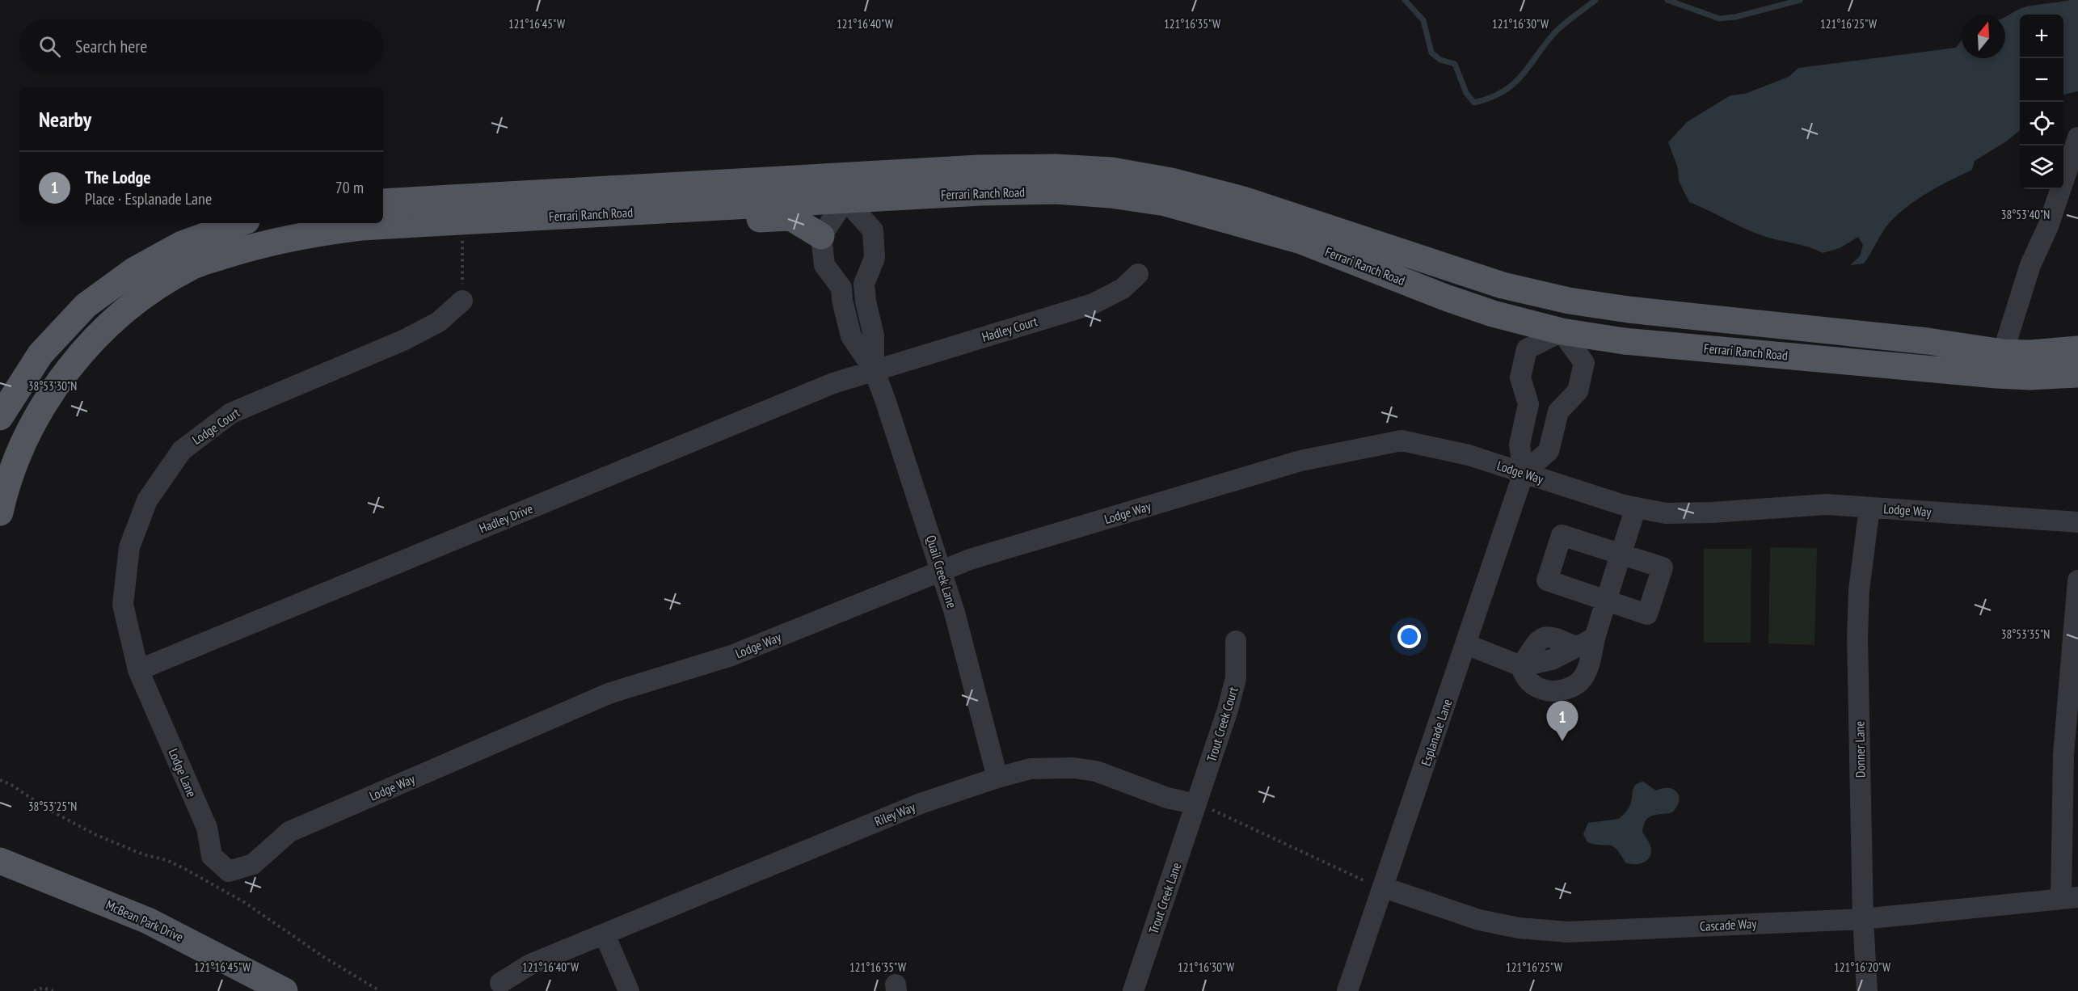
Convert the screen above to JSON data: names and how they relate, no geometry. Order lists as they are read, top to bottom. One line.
{"streets":{"main road":["Ferrari Ranch Road","McBean Park Drive"],"street":["Hadley Court","Lodge Court","Lodge Way","Hadley Drive","Quail Creek Lane","Trout Creek Court","Esplanade Lane","Donner Lane","Lodge Lane","Riley Way","Trout Creek Lane","Cascade Way"]},"crossings":[["Ferrari Ranch Road","Esplanade Lane"],["Hadley Court","Hadley Drive"],["Hadley Court","Quail Creek Lane"],["Lodge Court","Hadley Drive"],["Lodge Court","Lodge Lane"],["Lodge Way","Quail Creek Lane"],["Lodge Way","Esplanade Lane"],["Lodge Way","Donner Lane"],["Lodge Way","Lodge Lane"],["Hadley Drive","Quail Creek Lane"],["Hadley Drive","Lodge Lane"],["Quail Creek Lane","Riley Way"],["Trout Creek Court","Riley Way"],["Trout Creek Court","Trout Creek Lane"],["Esplanade Lane","Cascade Way"],["Donner Lane","Cascade Way"],["Riley Way","Trout Creek Lane"]],"north":"top","page":{"map_buttons":["+","−"],"search":"Search here","heading":"Nearby","list":[{"mark":"1","name":"The Lodge","note":"Place · Esplanade Lane","value":"70 m"}],"pins":"1"},"coordinates":["121°16'45\"W","121°16'40\"W","121°16'35\"W","121°16'30\"W","121°16'25\"W","38°53'40\"N","38°53'30\"N","38°53'35\"N","38°53'25\"N","121°16'20\"W"]}
